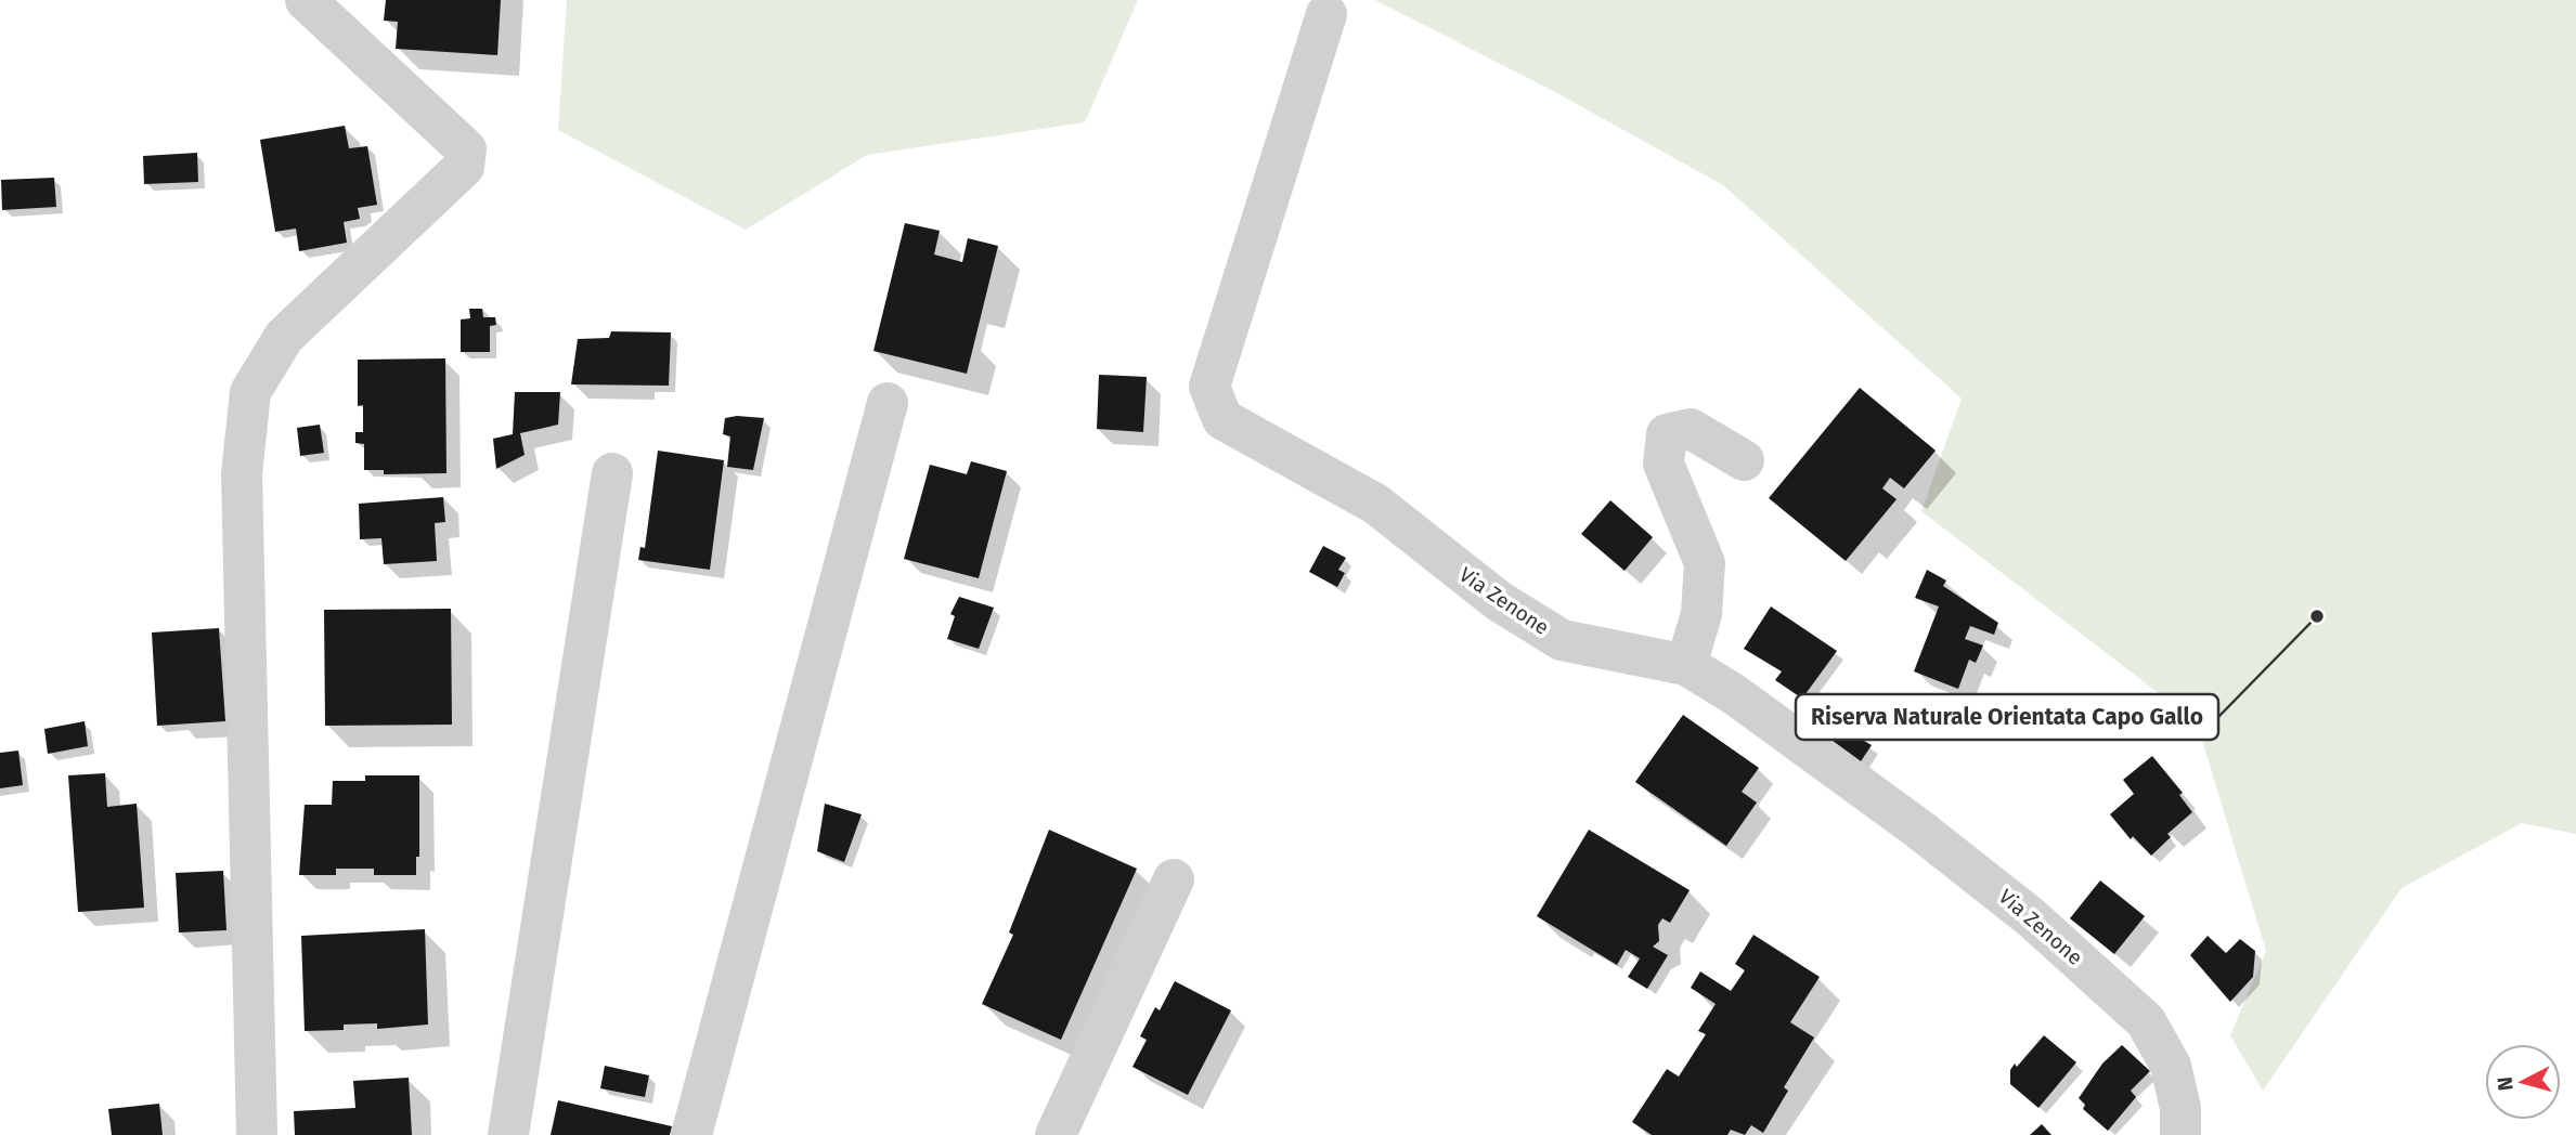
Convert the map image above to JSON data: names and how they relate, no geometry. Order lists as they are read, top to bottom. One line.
{"streets":{"street":["Via Zenone"]},"places":["Riserva Naturale Orientata Capo Gallo"],"north":"left"}
